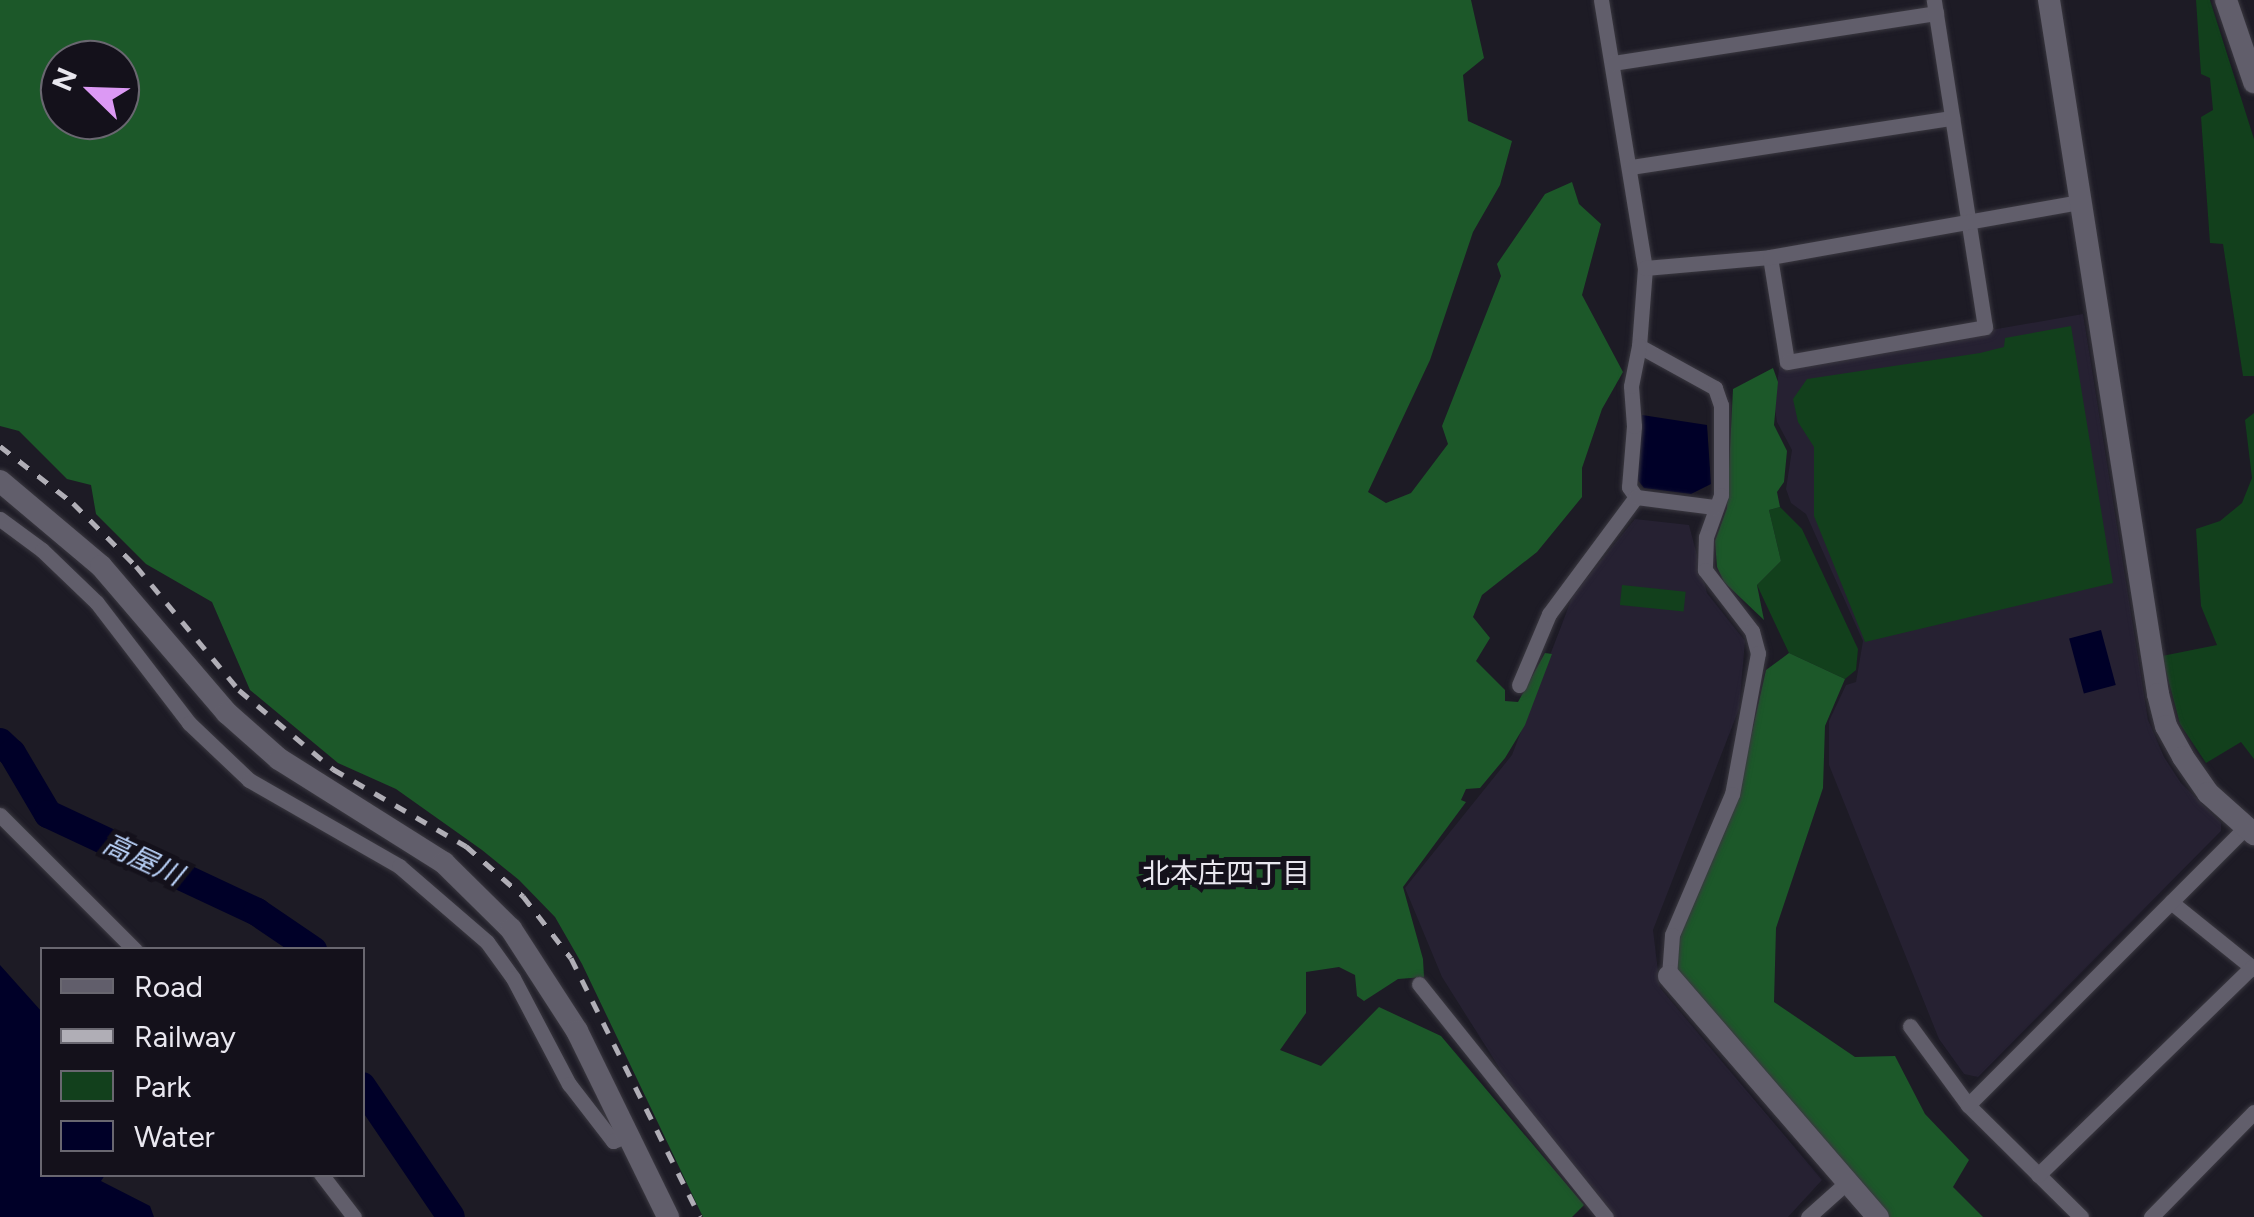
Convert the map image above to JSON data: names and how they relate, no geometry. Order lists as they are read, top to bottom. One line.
{"districts":["北本庄四丁目"],"water":["高屋川"],"legend":["Road","Railway","Park","Water"],"north":"top left"}
